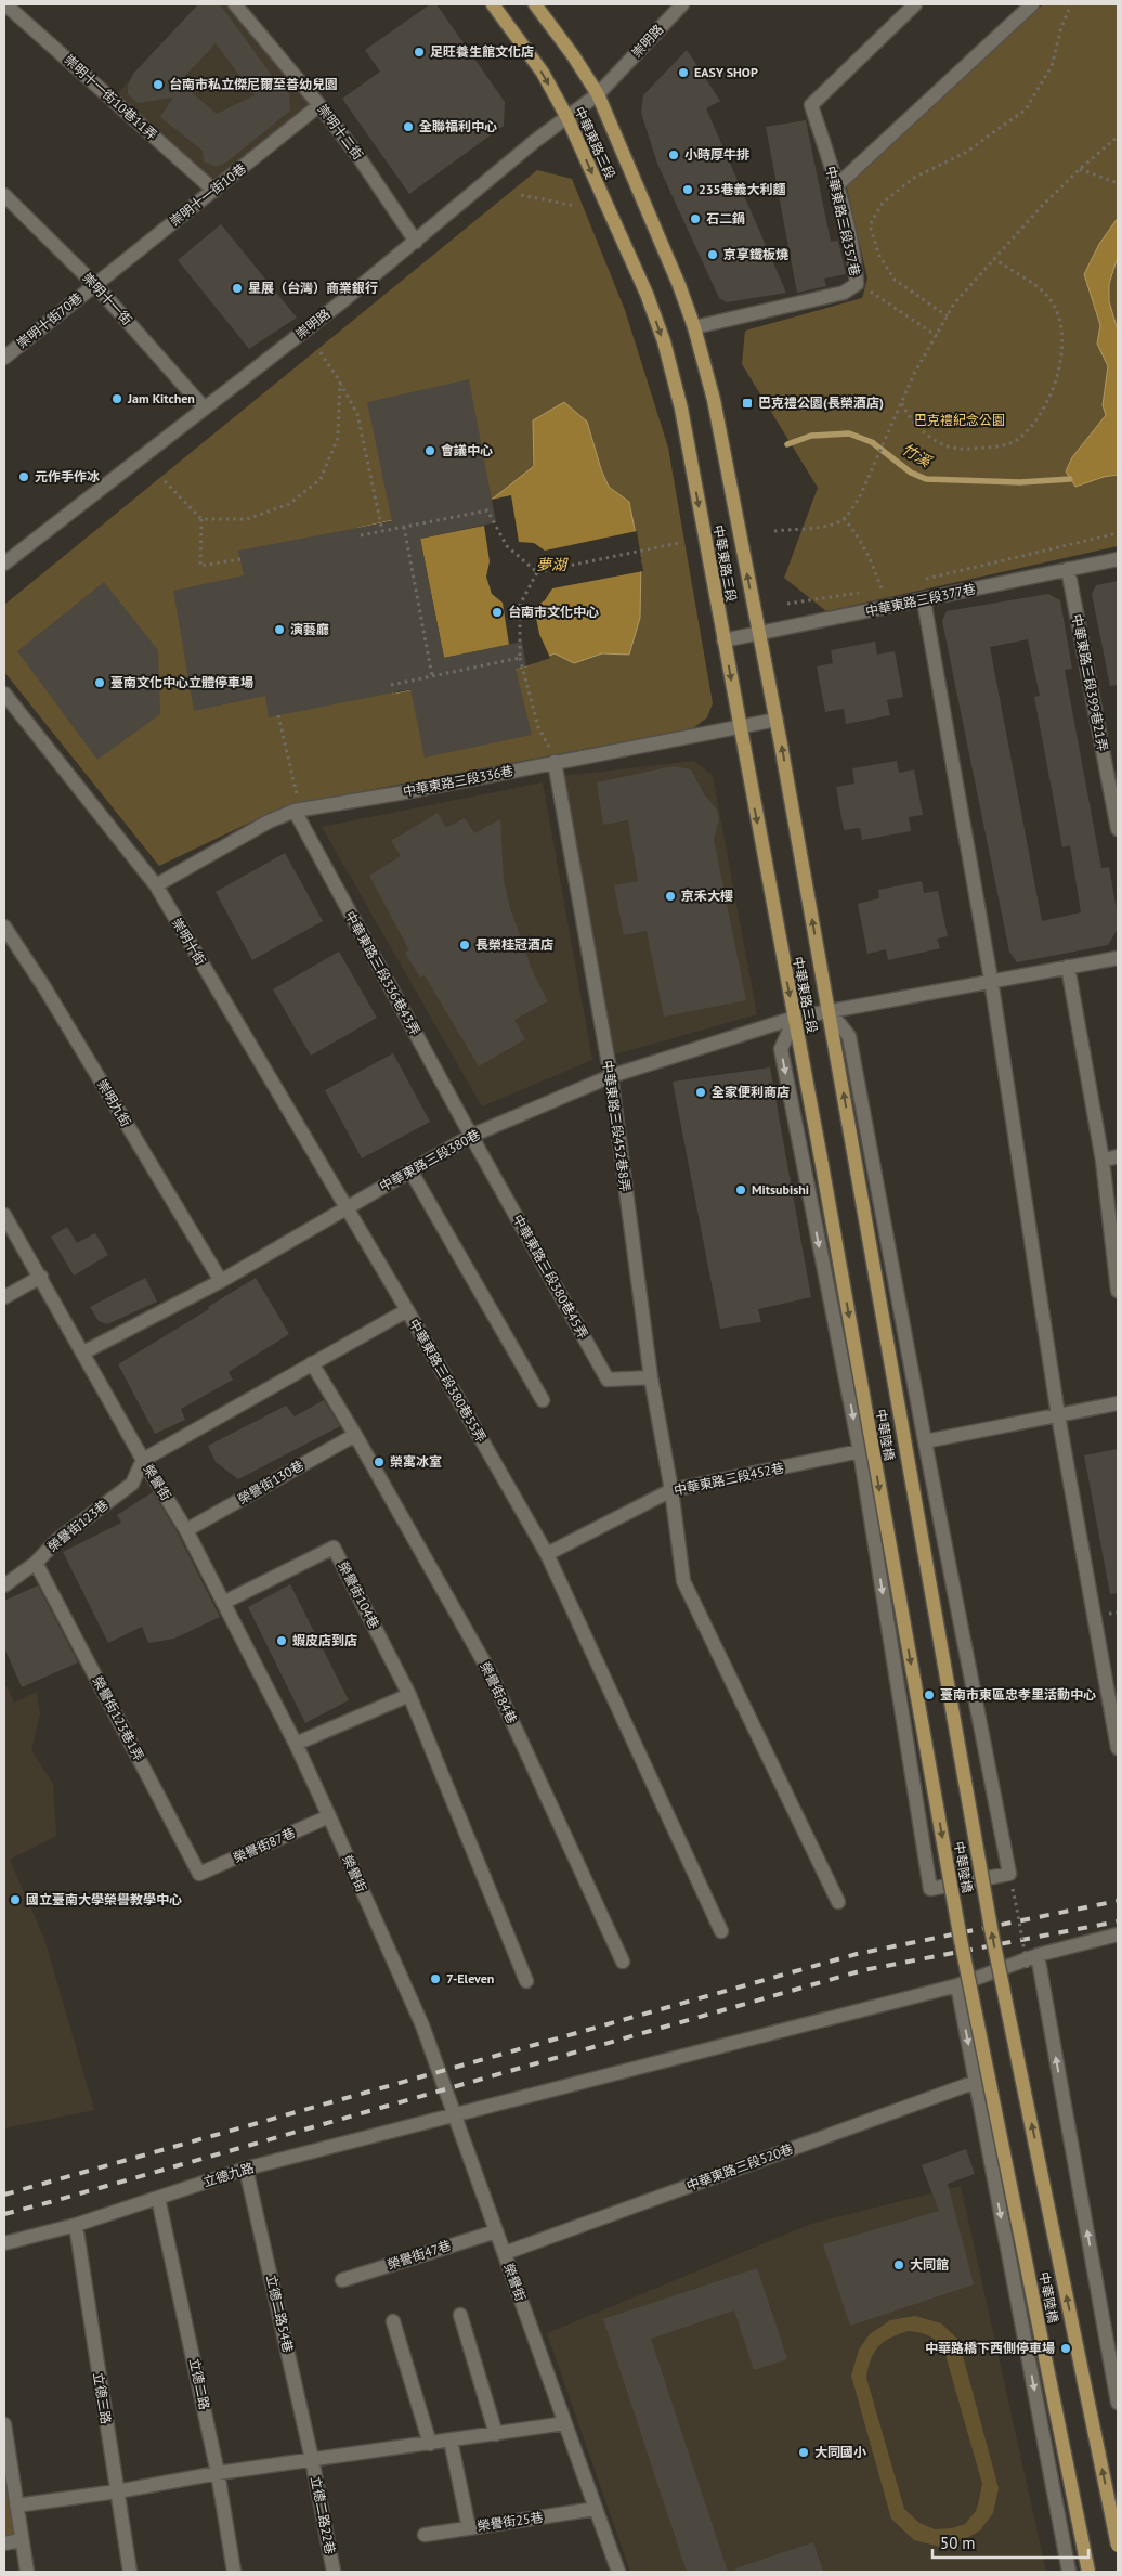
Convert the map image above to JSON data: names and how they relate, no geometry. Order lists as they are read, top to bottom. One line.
{"streets":{"main road":["中華東路三段","中華陸橋"],"street":["崇明路","崇明十一街10巷11弄","崇明十二街","崇明十一街10巷","中華東路三段357巷","崇明十一街","崇明十街70巷","中華東路三段377巷","中華東路三段399巷21弄","中華東路三段336巷","崇明十街","中華東路三段336巷43弄","崇明九街","中華東路三段452巷8弄","中華東路三段380巷","中華東路三段380巷45弄","中華東路三段380巷55弄","中華東路三段452巷","榮譽街","榮譽街130巷","榮譽街123巷","榮譽街104巷","榮譽街84巷","榮譽街123巷1弄","榮譽街87巷","中華東路三段520巷","立德九路","榮譽街47巷","立德二路54巷","立德二路","立德三路","立德二路22巷","榮譽街25巷"]},"crossings":[["崇明路","崇明十二街"],["崇明路","中華東路三段"],["崇明路","崇明十一街"],["崇明十一街10巷11弄","崇明十一街10巷"],["崇明十二街","崇明十一街10巷"],["中華東路三段","中華東路三段357巷"],["中華東路三段","中華東路三段377巷"],["中華東路三段","中華東路三段336巷"],["中華東路三段","中華東路三段380巷"],["中華東路三段","中華陸橋"],["崇明十一街10巷","崇明十一街"],["崇明十一街10巷","崇明十街70巷"],["崇明十一街","崇明十街70巷"],["中華東路三段377巷","中華東路三段399巷21弄"],["中華東路三段336巷","崇明十街"],["中華東路三段336巷","中華東路三段336巷43弄"],["中華東路三段336巷","中華東路三段452巷8弄"],["崇明十街","中華東路三段380巷"],["崇明十街","中華東路三段380巷55弄"],["中華東路三段336巷43弄","中華東路三段380巷"],["中華東路三段336巷43弄","中華東路三段380巷45弄"],["崇明九街","中華東路三段380巷"],["中華東路三段452巷8弄","中華東路三段380巷"],["中華東路三段452巷8弄","中華東路三段380巷45弄"],["中華東路三段452巷8弄","中華東路三段452巷"],["中華東路三段380巷","中華東路三段380巷45弄"],["中華東路三段380巷","中華東路三段380巷55弄"],["中華東路三段380巷","榮譽街"],["中華東路三段380巷55弄","中華東路三段452巷"],["榮譽街","榮譽街130巷"],["榮譽街","榮譽街123巷"],["榮譽街","榮譽街104巷"],["榮譽街","榮譽街87巷"],["榮譽街","中華東路三段520巷"],["榮譽街","立德九路"],["榮譽街","榮譽街47巷"],["榮譽街","榮譽街25巷"],["榮譽街130巷","榮譽街84巷"],["榮譽街123巷","榮譽街123巷1弄"],["榮譽街123巷1弄","榮譽街87巷"],["立德九路","立德二路54巷"],["立德九路","立德二路"],["立德九路","立德三路"],["立德二路54巷","立德二路22巷"]],"water":["竹溪","夢湖"],"parks":["巴克禮紀念公園"],"places":{"other":["足旺養生館文化店","EASY SHOP","台南市私立傑尼爾至善幼兒園","全聯福利中心","小時厚牛排","235巷義大利麵","石二鍋","京享鐵板燒","星展（台灣）商業銀行","Jam Kitchen","會議中心","元作手作冰","台南市文化中心","演藝廳","臺南文化中心立體停車場","京禾大樓","長榮桂冠酒店","全家便利商店","Mitsubishi","榮寓冰室","蝦皮店到店","臺南市東區忠孝里活動中心","國立臺南大學榮譽教學中心","7-Eleven","大同館","中華路橋下西側停車場","大同國小"],"transit":["巴克禮公園(長榮酒店)"]},"scale_bar":"50 m"}
